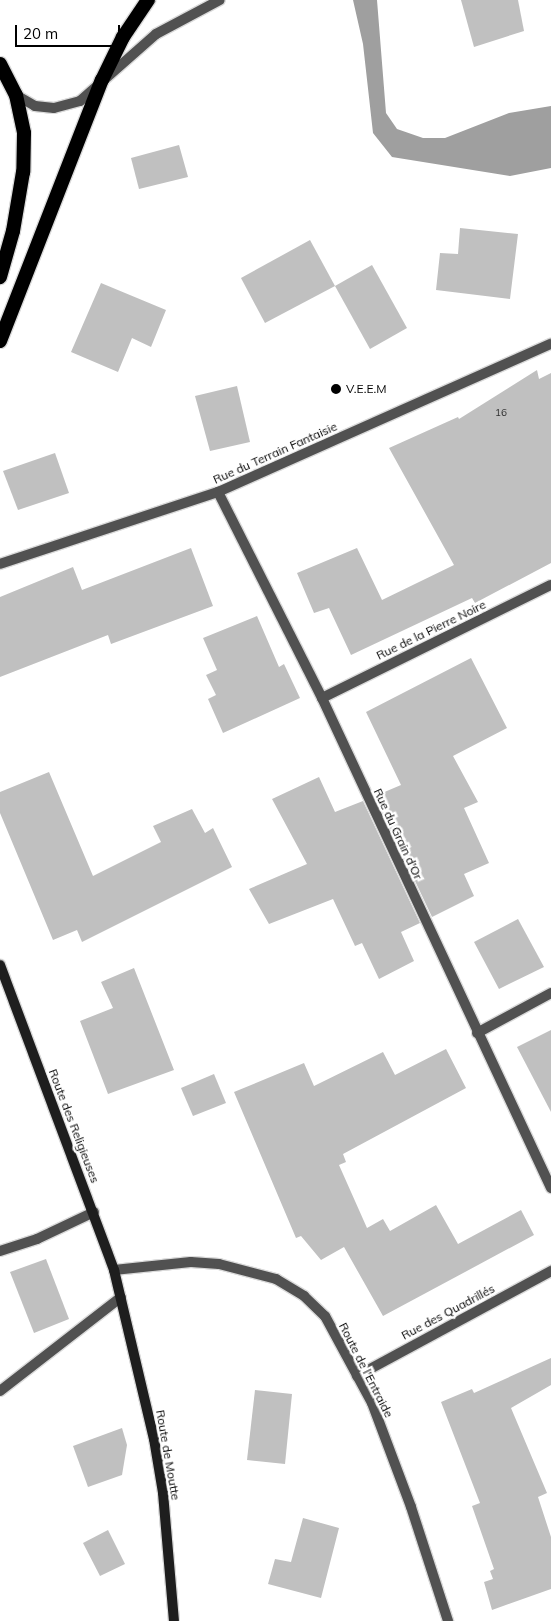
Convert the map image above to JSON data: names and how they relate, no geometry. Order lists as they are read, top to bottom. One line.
{"streets":{"main road":["Route des Religieuses","Route de Moutte"],"street":["Rue du Terrain Fantaisie","Rue de la Pierre Noire","Rue du Grain d'Or","Rue des Quadrillés","Route de l'Entraide"]},"crossings":[["Rue du Terrain Fantaisie","Rue du Grain d'Or"],["Rue de la Pierre Noire","Rue du Grain d'Or"],["Route des Religieuses","Route de l'Entraide"],["Route des Religieuses","Route de Moutte"],["Rue des Quadrillés","Route de l'Entraide"]],"places":["V.E.E.M"],"house_numbers":["16"],"scale_bar":"20 m"}
